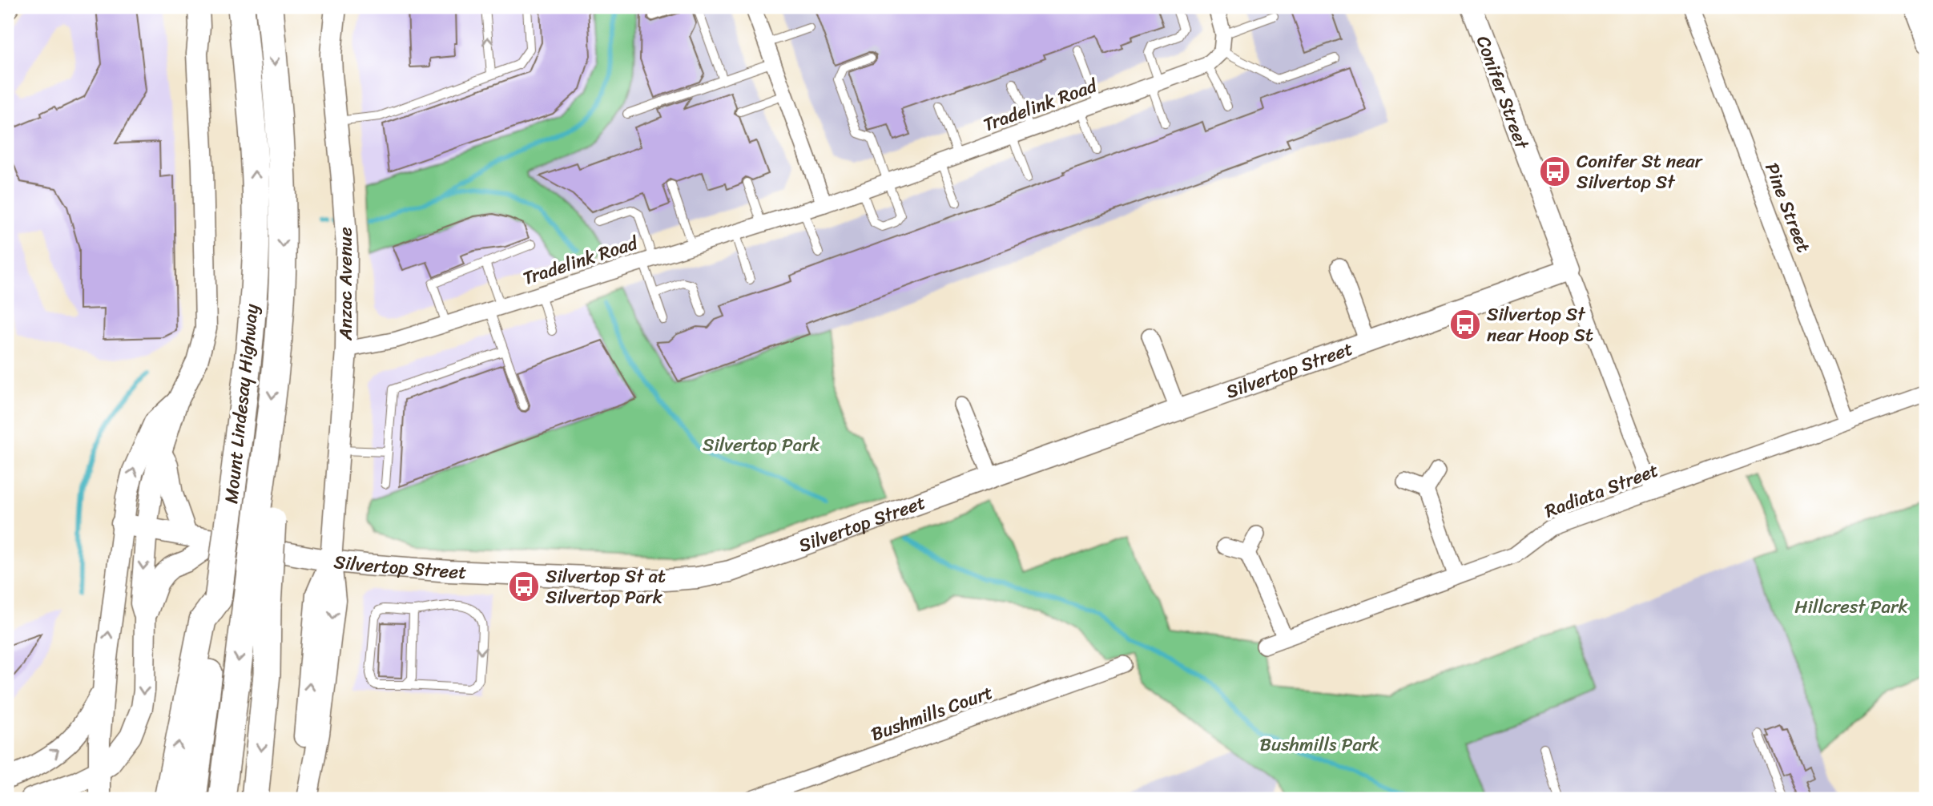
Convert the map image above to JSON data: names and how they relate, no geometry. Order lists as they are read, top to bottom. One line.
{"streets":{"highway":["Mount Lindesay Highway"],"main road":["Conifer Street","Anzac Avenue","Silvertop Street"],"street":["Tradelink Road","Pine Street","Radiata Street","Bushmills Court"]},"crossings":[["Conifer Street","Silvertop Street"],["Conifer Street","Radiata Street"],["Tradelink Road","Anzac Avenue"],["Pine Street","Radiata Street"],["Anzac Avenue","Silvertop Street"]],"parks":["Silvertop Park","Hillcrest Park","Bushmills Park"],"places":{"bus stop":["Conifer St near Silvertop St","Silvertop St near Hoop St","Silvertop St at Silvertop Park"]}}
